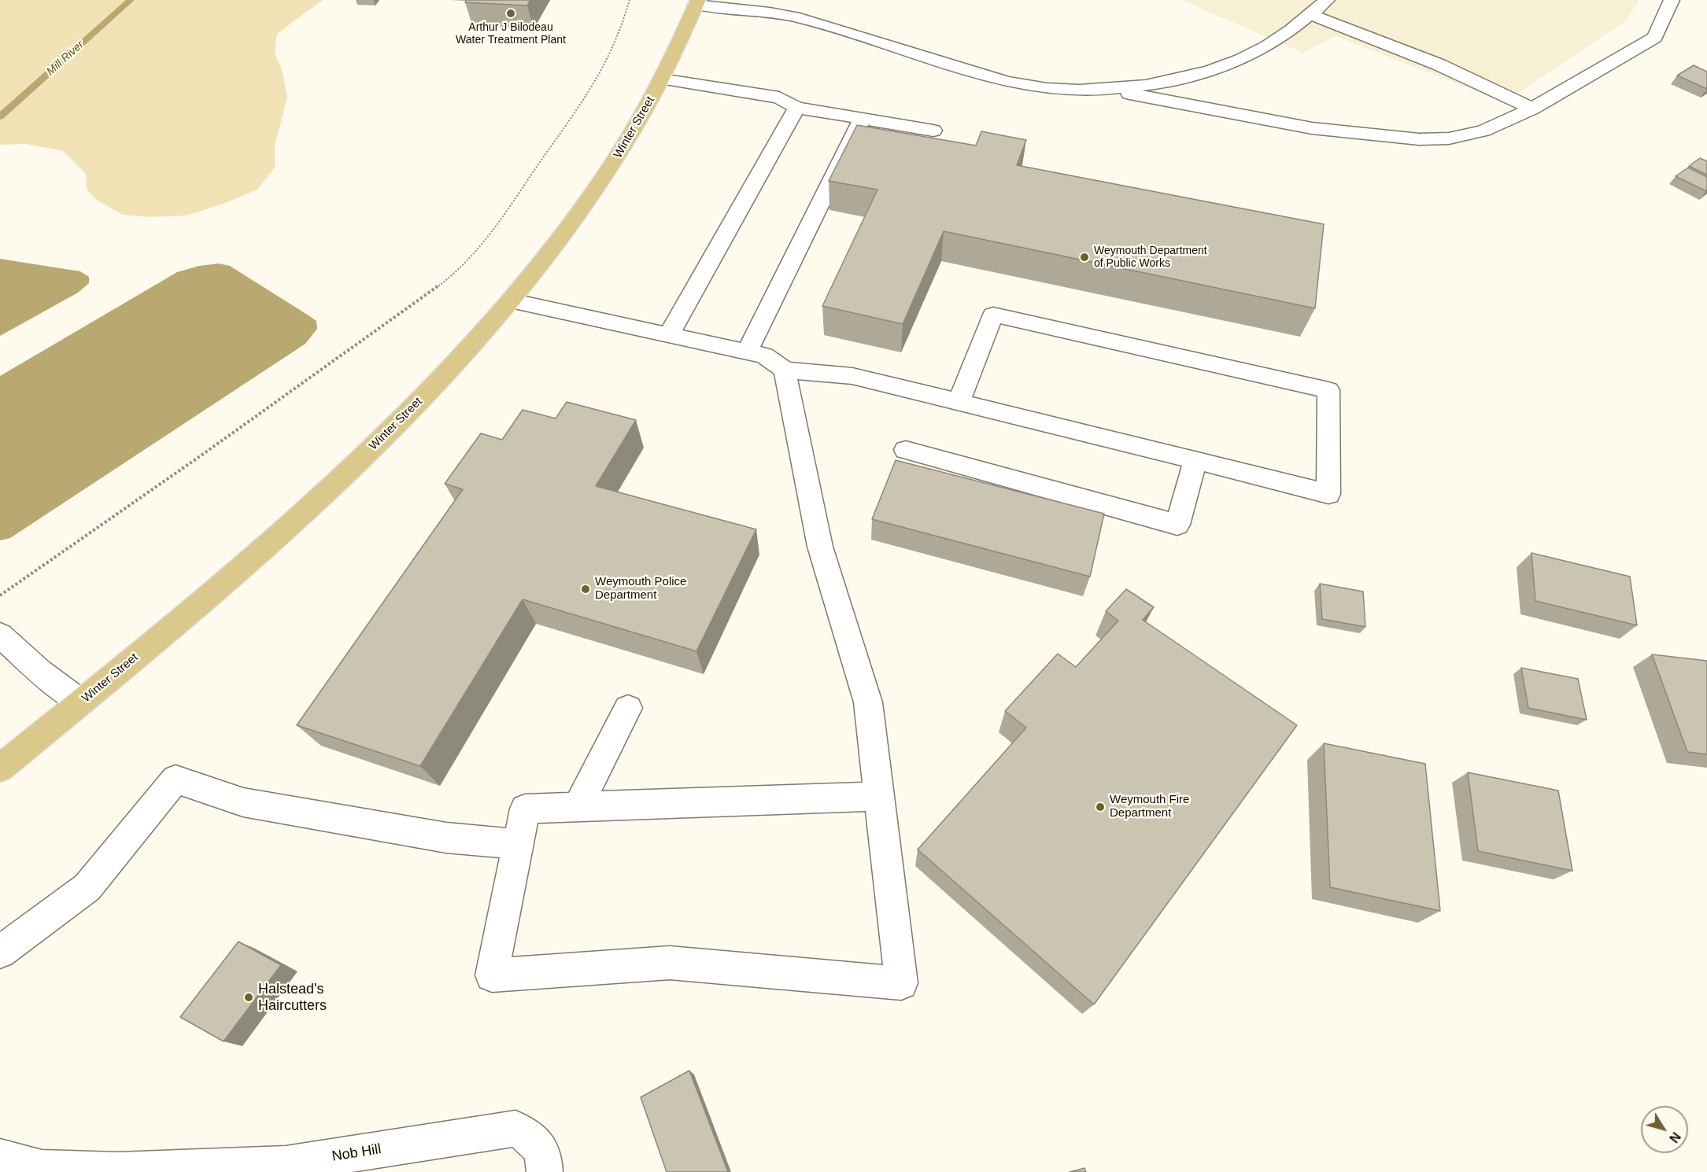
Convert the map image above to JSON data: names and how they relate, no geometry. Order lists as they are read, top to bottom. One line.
{"streets":{"main road":["Winter Street"],"street":["Nob Hill"]},"water":["Mill River"],"places":["Arthur J Bilodeau Water Treatment Plant","Weymouth Department of Public Works","Weymouth Police Department","Weymouth Fire Department","Halstead's Haircutters"],"north":"bottom right"}
